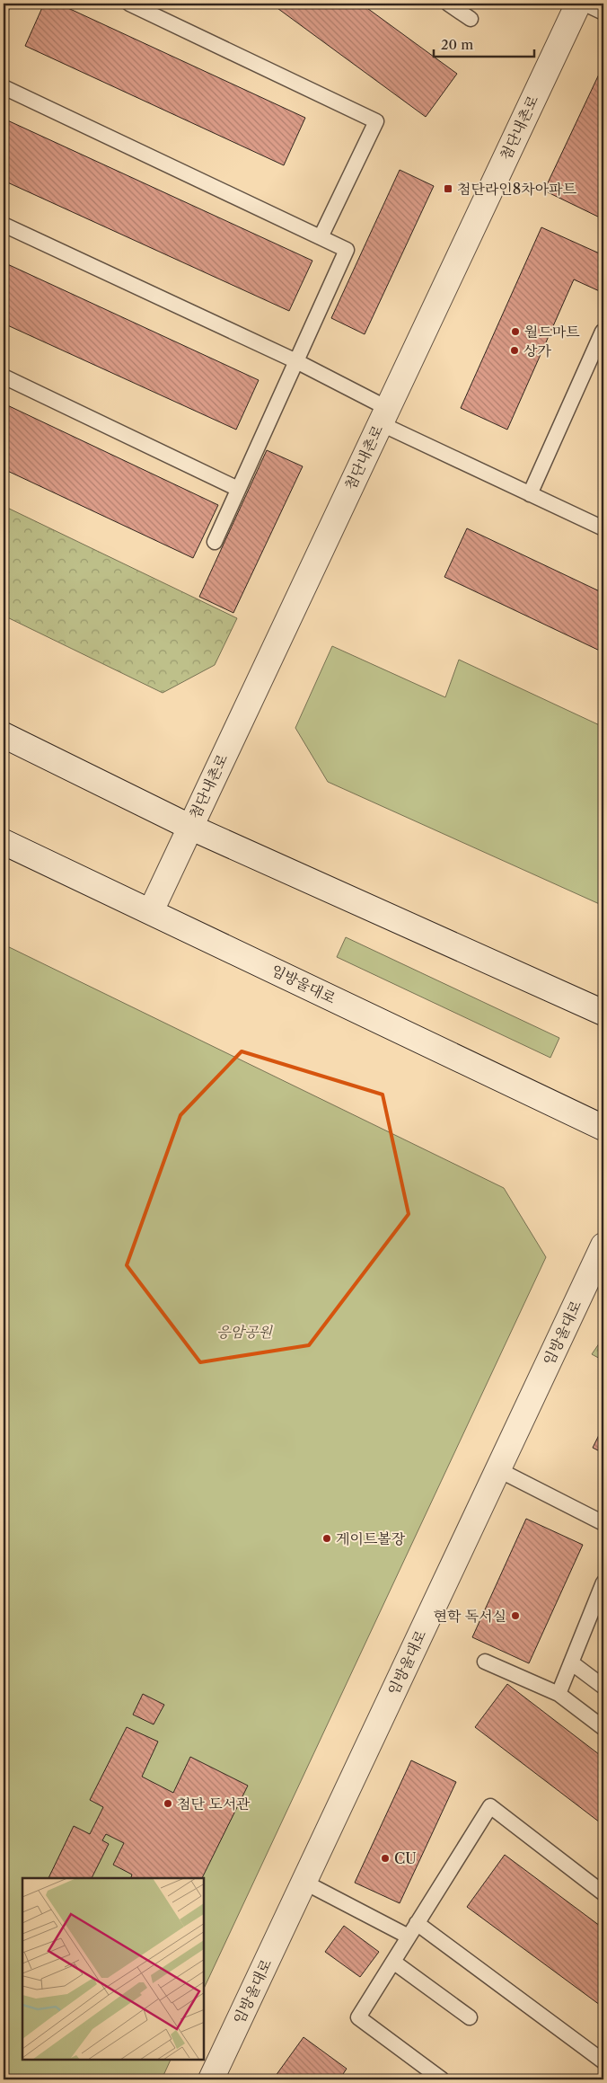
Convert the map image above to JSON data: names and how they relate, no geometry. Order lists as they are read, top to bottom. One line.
{"streets":{"street":["첨단내촌로","임방울대로"]},"crossings":[["첨단내촌로","임방울대로"]],"parks":["응암공원"],"places":{"transit":["첨단라인8차아파트"],"other":["월드마트","상가","게이트볼장","현학 독서실","첨단 도서관","CU"]},"scale_bar":"20 m"}
